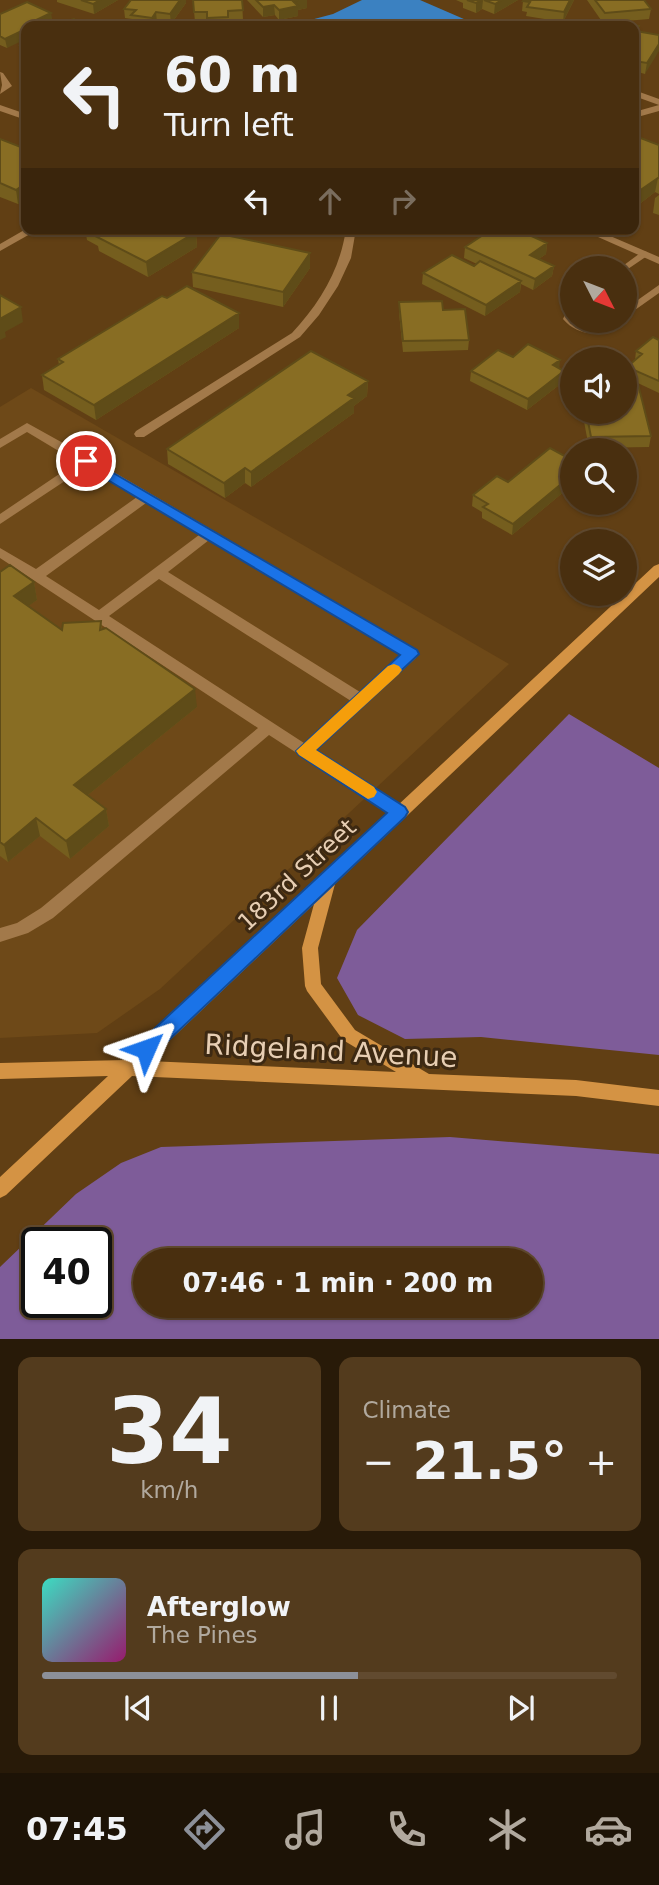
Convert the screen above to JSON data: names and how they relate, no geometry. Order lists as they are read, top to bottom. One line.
{"streets":{"street":["183rd Street","Ridgeland Avenue"]},"crossings":[["183rd Street","Ridgeland Avenue"]],"north":"bottom right","page":{"turn":["60 m","Turn left"],"limit":"40","trip":"07:46 · 1 min · 200 m","tile":[["34","km/h"],"Climate"],"heat":["−","21.5°","+"],"song":["Afterglow","The Pines"],"tabs":"07:45"}}
